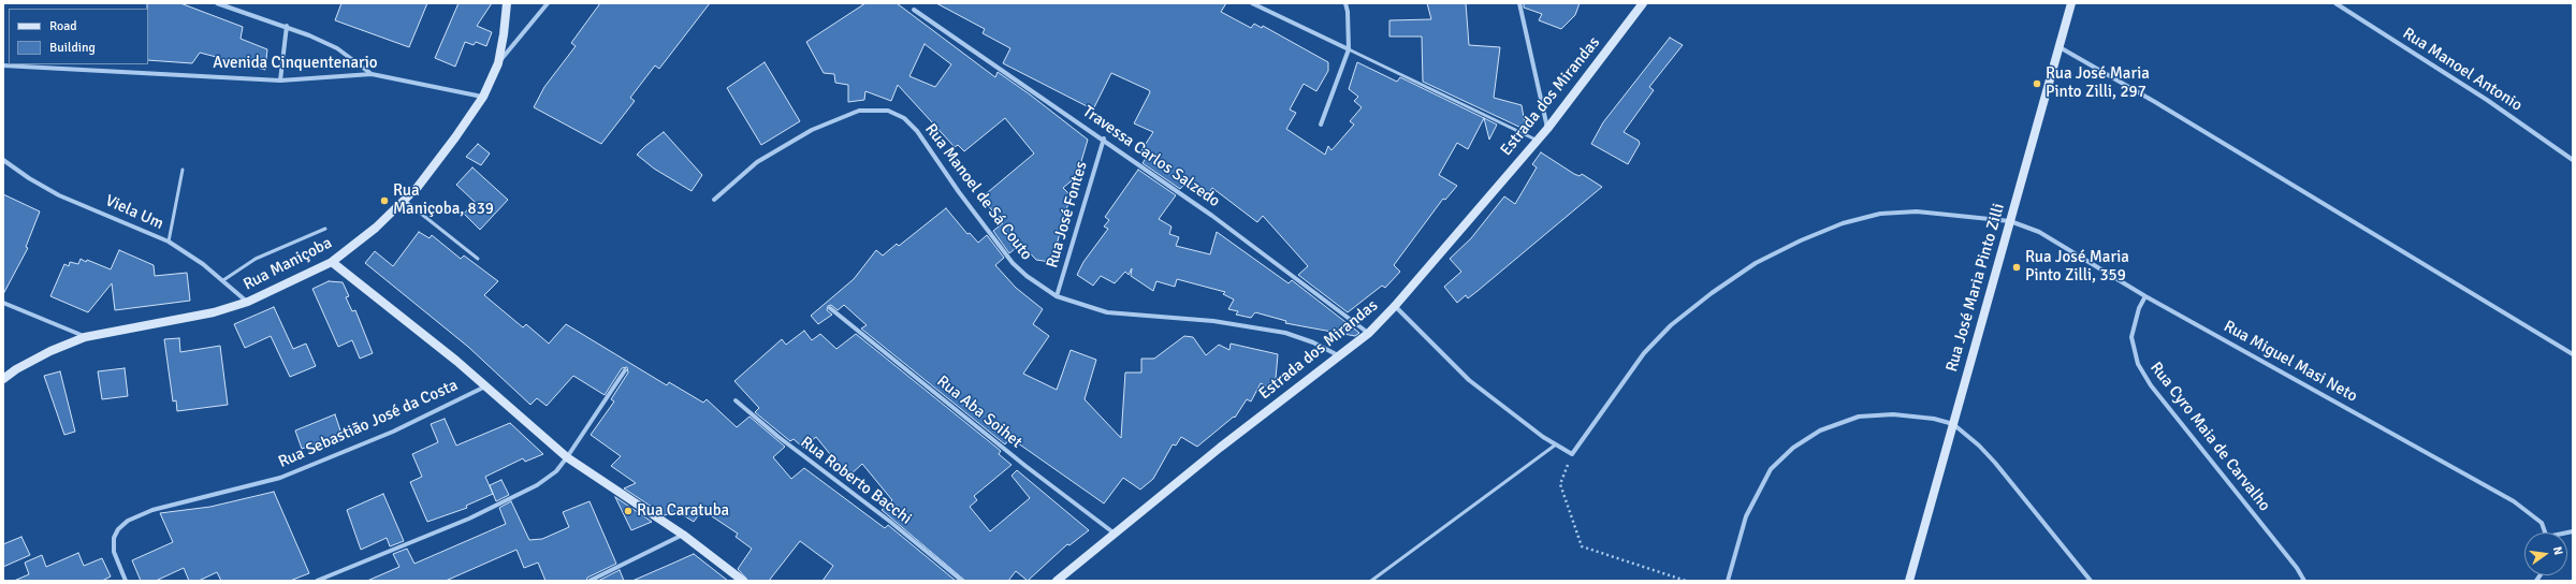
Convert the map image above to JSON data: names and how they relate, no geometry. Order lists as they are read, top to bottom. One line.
{"streets":{"street":["Avenida Cinquentenario","Rua Manoel Antonio","Estrada dos Mirandas","Travessa Carlos Salzedo","Rua Manoel de Sá Couto","Viela Um","Rua José Fontes","Rua Maniçoba","Rua José Maria Pinto Zilli","Rua Miguel Masi Neto","Rua Aba Soihet","Rua Sebastião José da Costa","Rua Cyro Maia de Carvalho","Rua Roberto Bacchi"]},"crossings":[["Avenida Cinquentenario","Rua Maniçoba"],["Estrada dos Mirandas","Travessa Carlos Salzedo"],["Estrada dos Mirandas","Rua Manoel de Sá Couto"],["Estrada dos Mirandas","Rua Aba Soihet"],["Travessa Carlos Salzedo","Rua José Fontes"],["Rua Manoel de Sá Couto","Rua José Fontes"],["Viela Um","Rua Maniçoba"],["Rua José Maria Pinto Zilli","Rua Miguel Masi Neto"],["Rua Miguel Masi Neto","Rua Cyro Maia de Carvalho"]],"places":["Rua José Maria Pinto Zilli, 297","Rua Maniçoba, 839","Rua José Maria Pinto Zilli, 359","Rua Caratuba"],"legend":["Road","Building"],"north":"right"}
